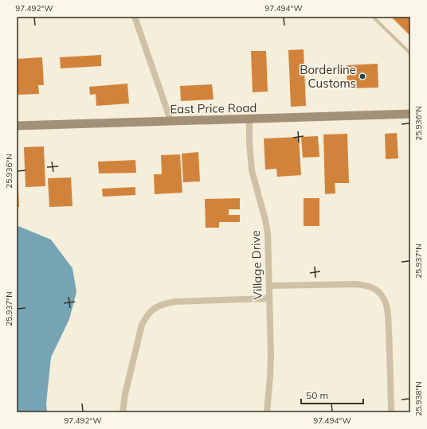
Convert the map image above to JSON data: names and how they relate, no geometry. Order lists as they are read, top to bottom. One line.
{"streets":{"main road":["East Price Road"],"street":["Village Drive"]},"crossings":[["East Price Road","Village Drive"]],"places":["Borderline Customs"],"scale_bar":"50 m","coordinates":["97.492°W","97.494°W","25.936°N","25.937°N","25.938°N"]}
